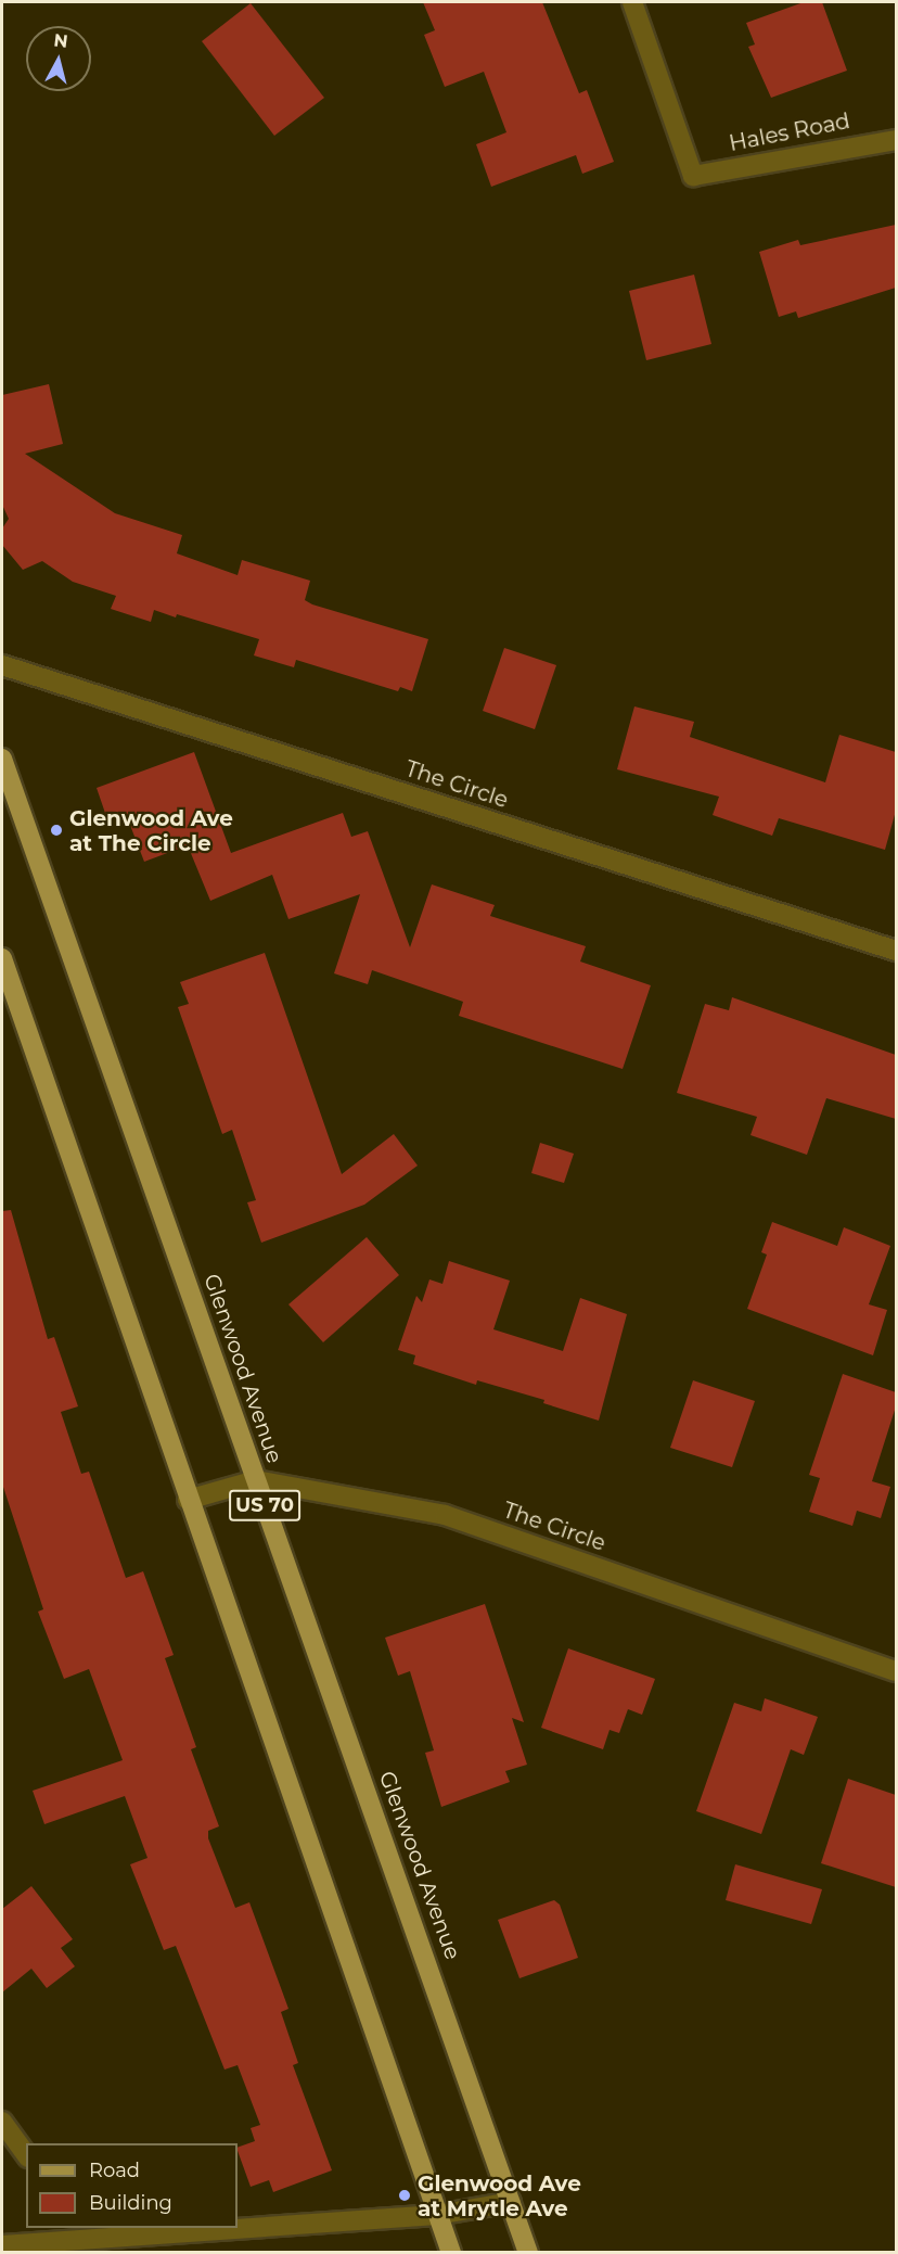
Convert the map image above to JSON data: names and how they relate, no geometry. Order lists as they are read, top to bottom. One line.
{"streets":{"main road":["Glenwood Avenue","US 70"],"street":["Hales Road","The Circle"]},"crossings":[["The Circle","Glenwood Avenue"]],"places":["Glenwood Ave at The Circle","Glenwood Ave at Mrytle Ave"],"legend":["Road","Building"],"north":"top"}
